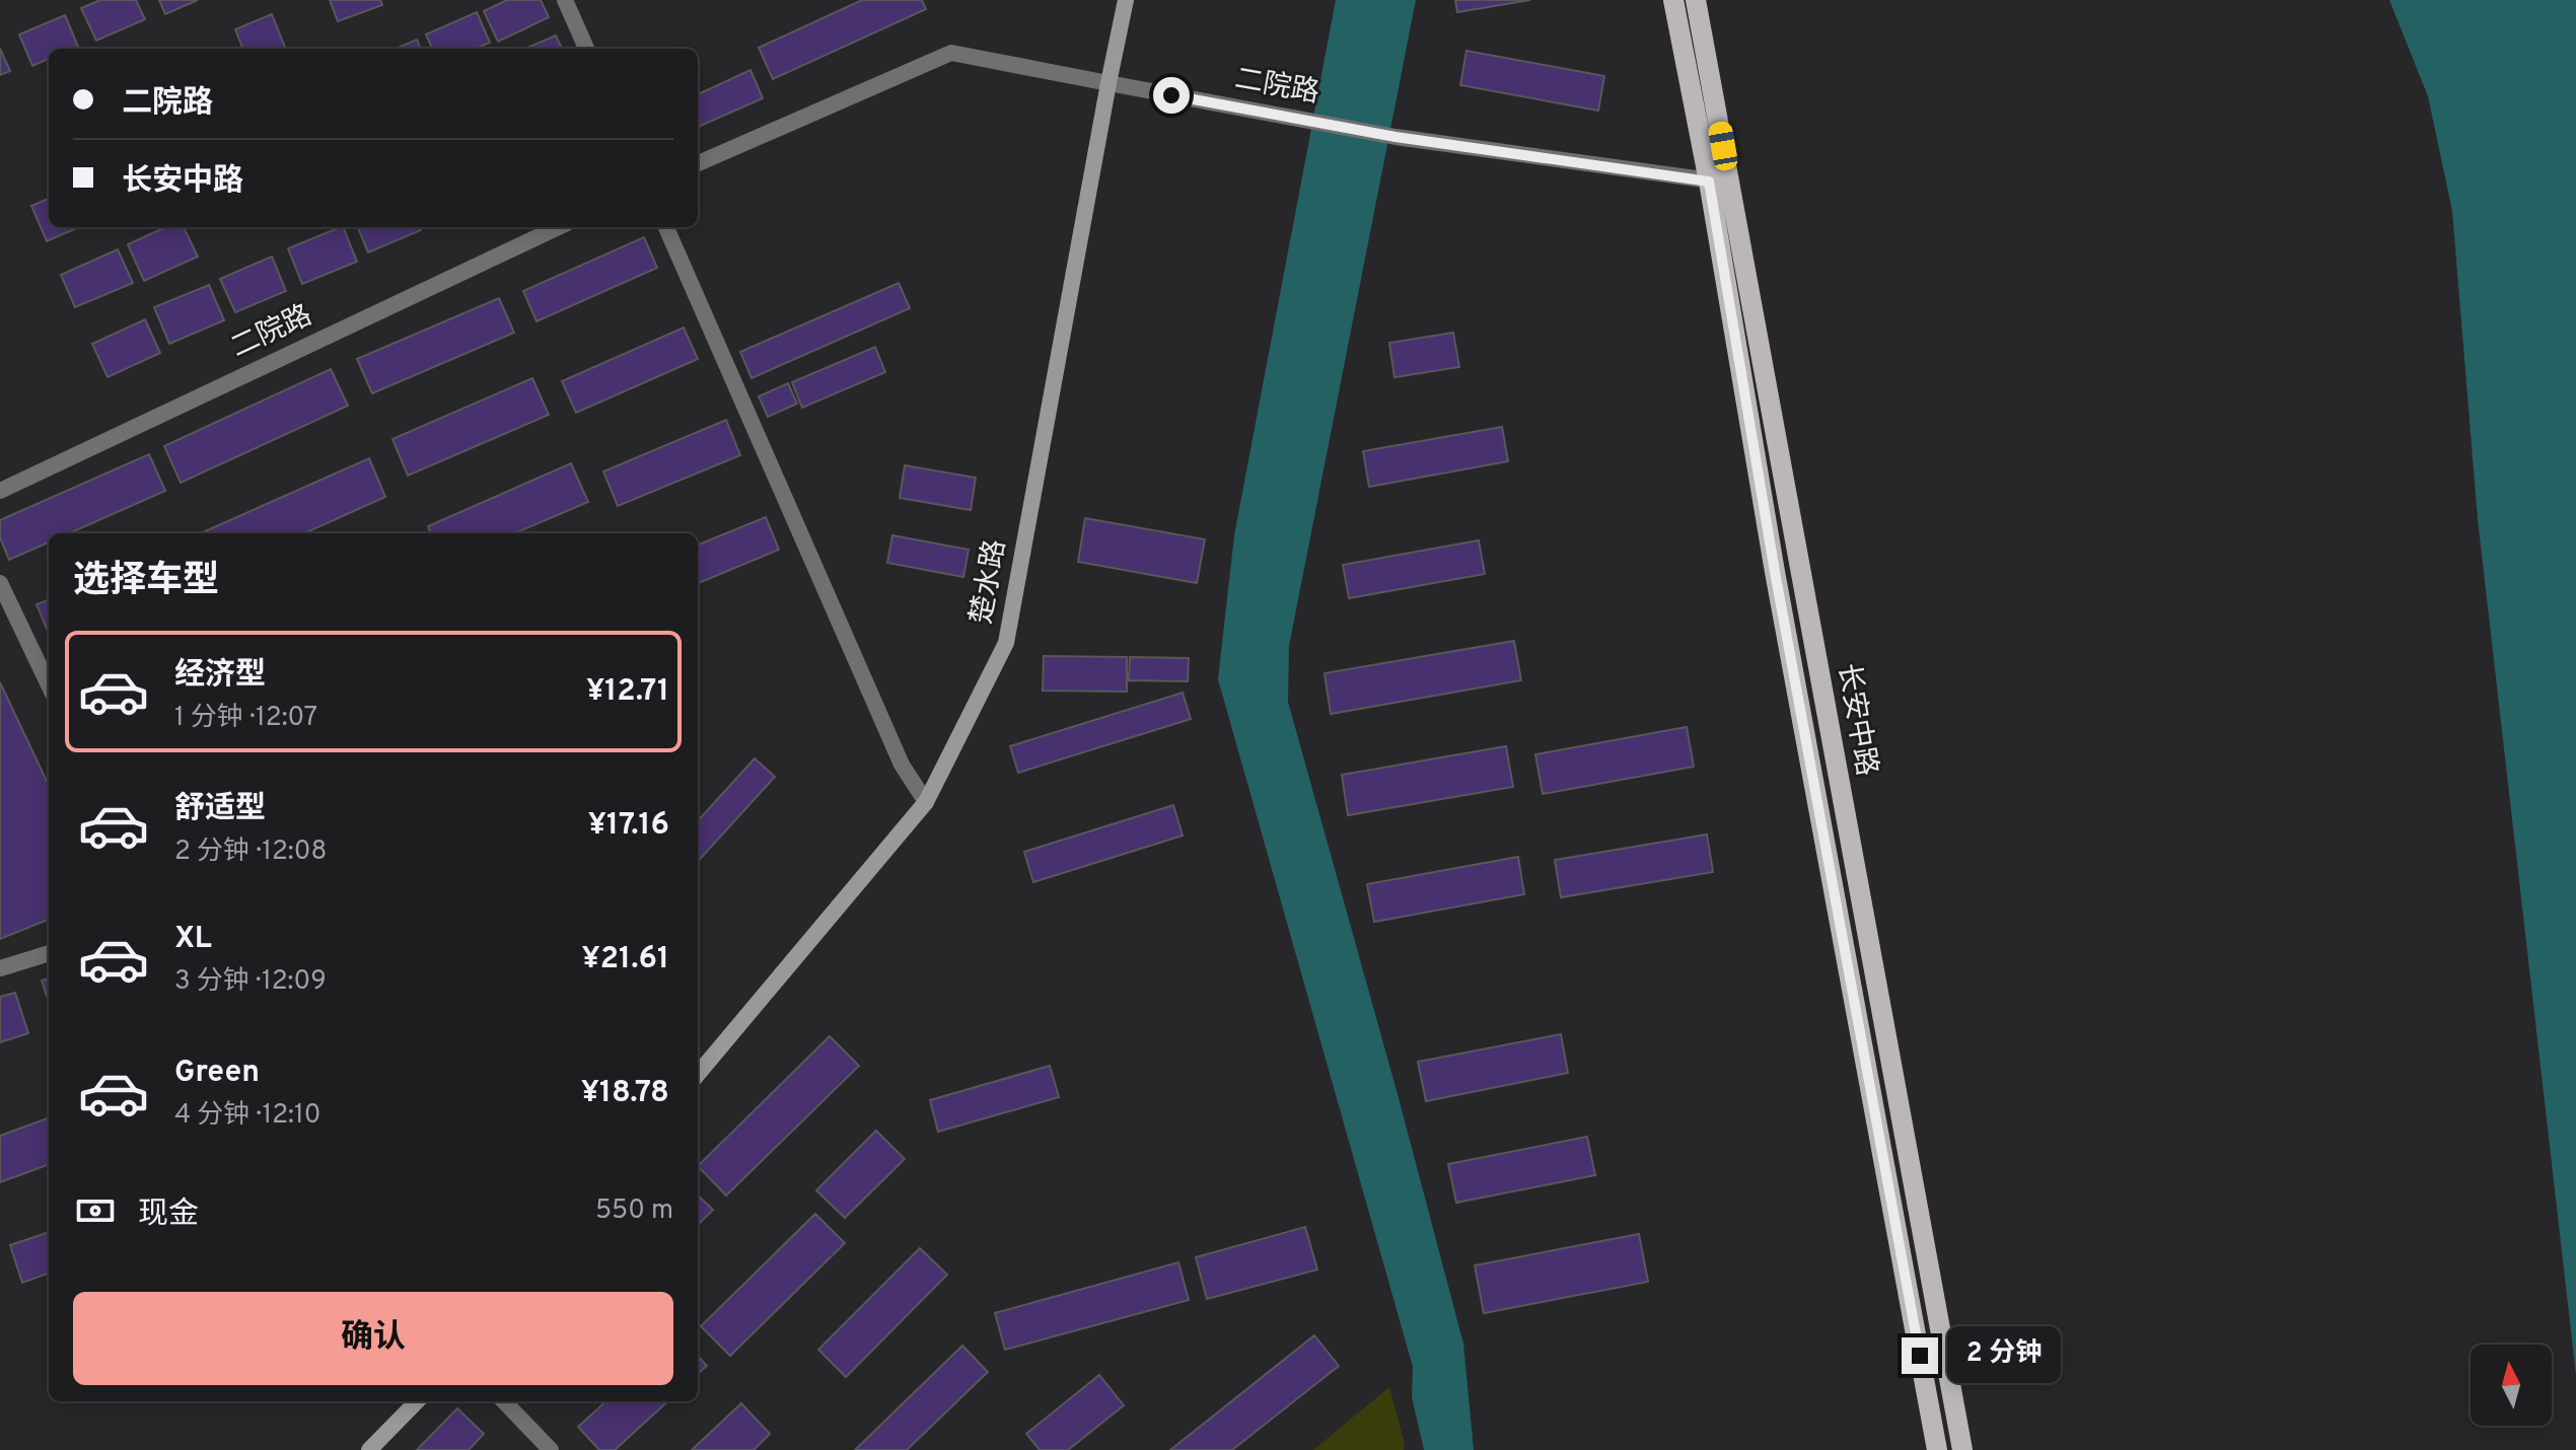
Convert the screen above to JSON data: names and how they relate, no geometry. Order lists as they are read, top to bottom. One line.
{"streets":{"main road":["楚水路","长安中路"],"street":["二院路"]},"crossings":[["二院路","楚水路"],["二院路","长安中路"]],"north":"top","page":{"banner":["二院路","长安中路"],"heading":"选择车型","list":[{"name":"经济型","note":"1 分钟 · 12:07","value":"¥12.71"},{"name":"舒适型","note":"2 分钟 · 12:08","value":"¥17.16"},{"name":"XL","note":"3 分钟 · 12:09","value":"¥21.61"},{"name":"Green","note":"4 分钟 · 12:10","value":"¥18.78"}],"pay":["现金","550 m"],"buttons":"确认","bubble":"2 分钟"}}
